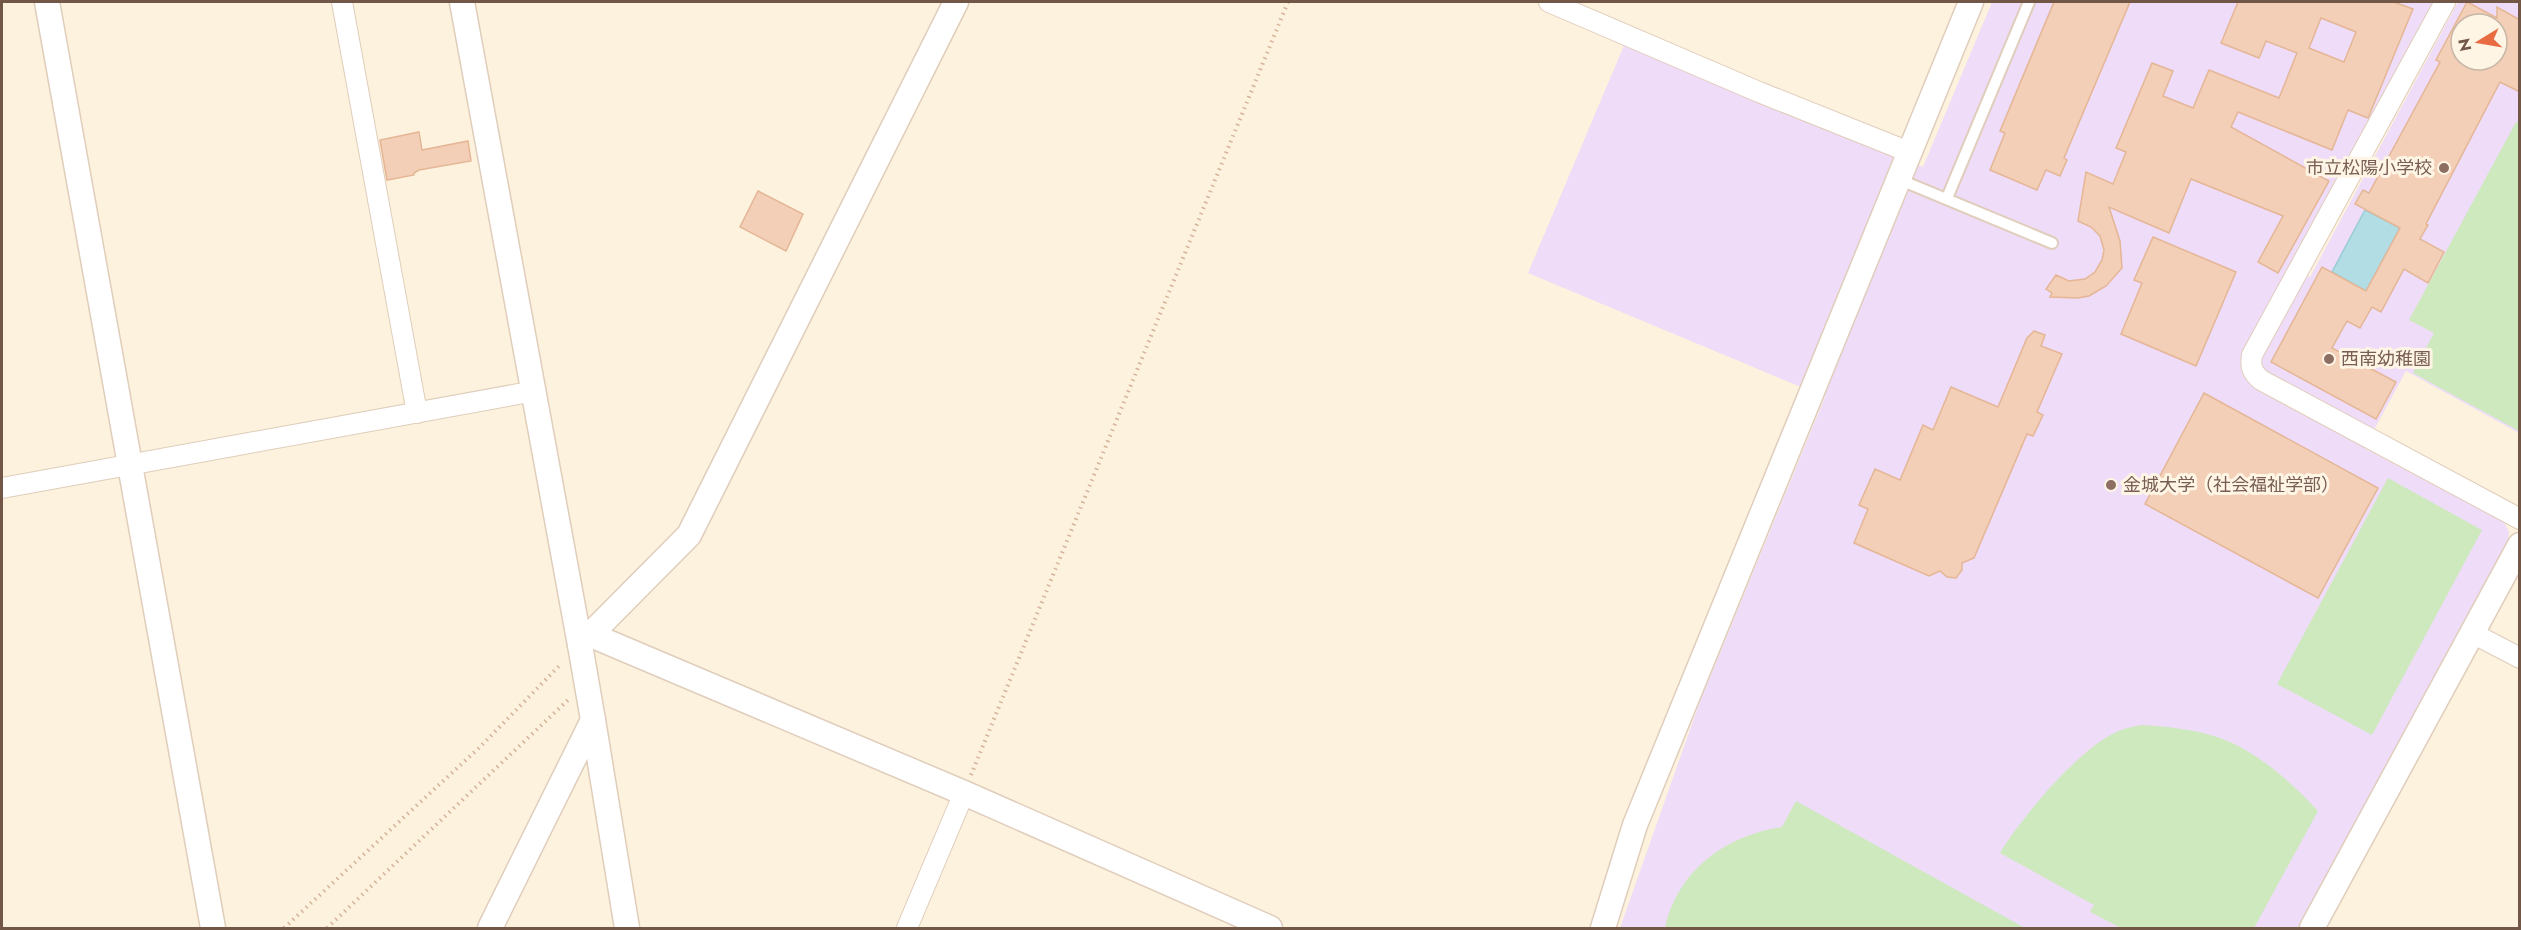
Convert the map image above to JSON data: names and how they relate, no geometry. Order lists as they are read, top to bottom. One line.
{"places":["市立松陽小学校","西南幼稚園","金城大学（社会福祉学部）"],"north":"left"}
